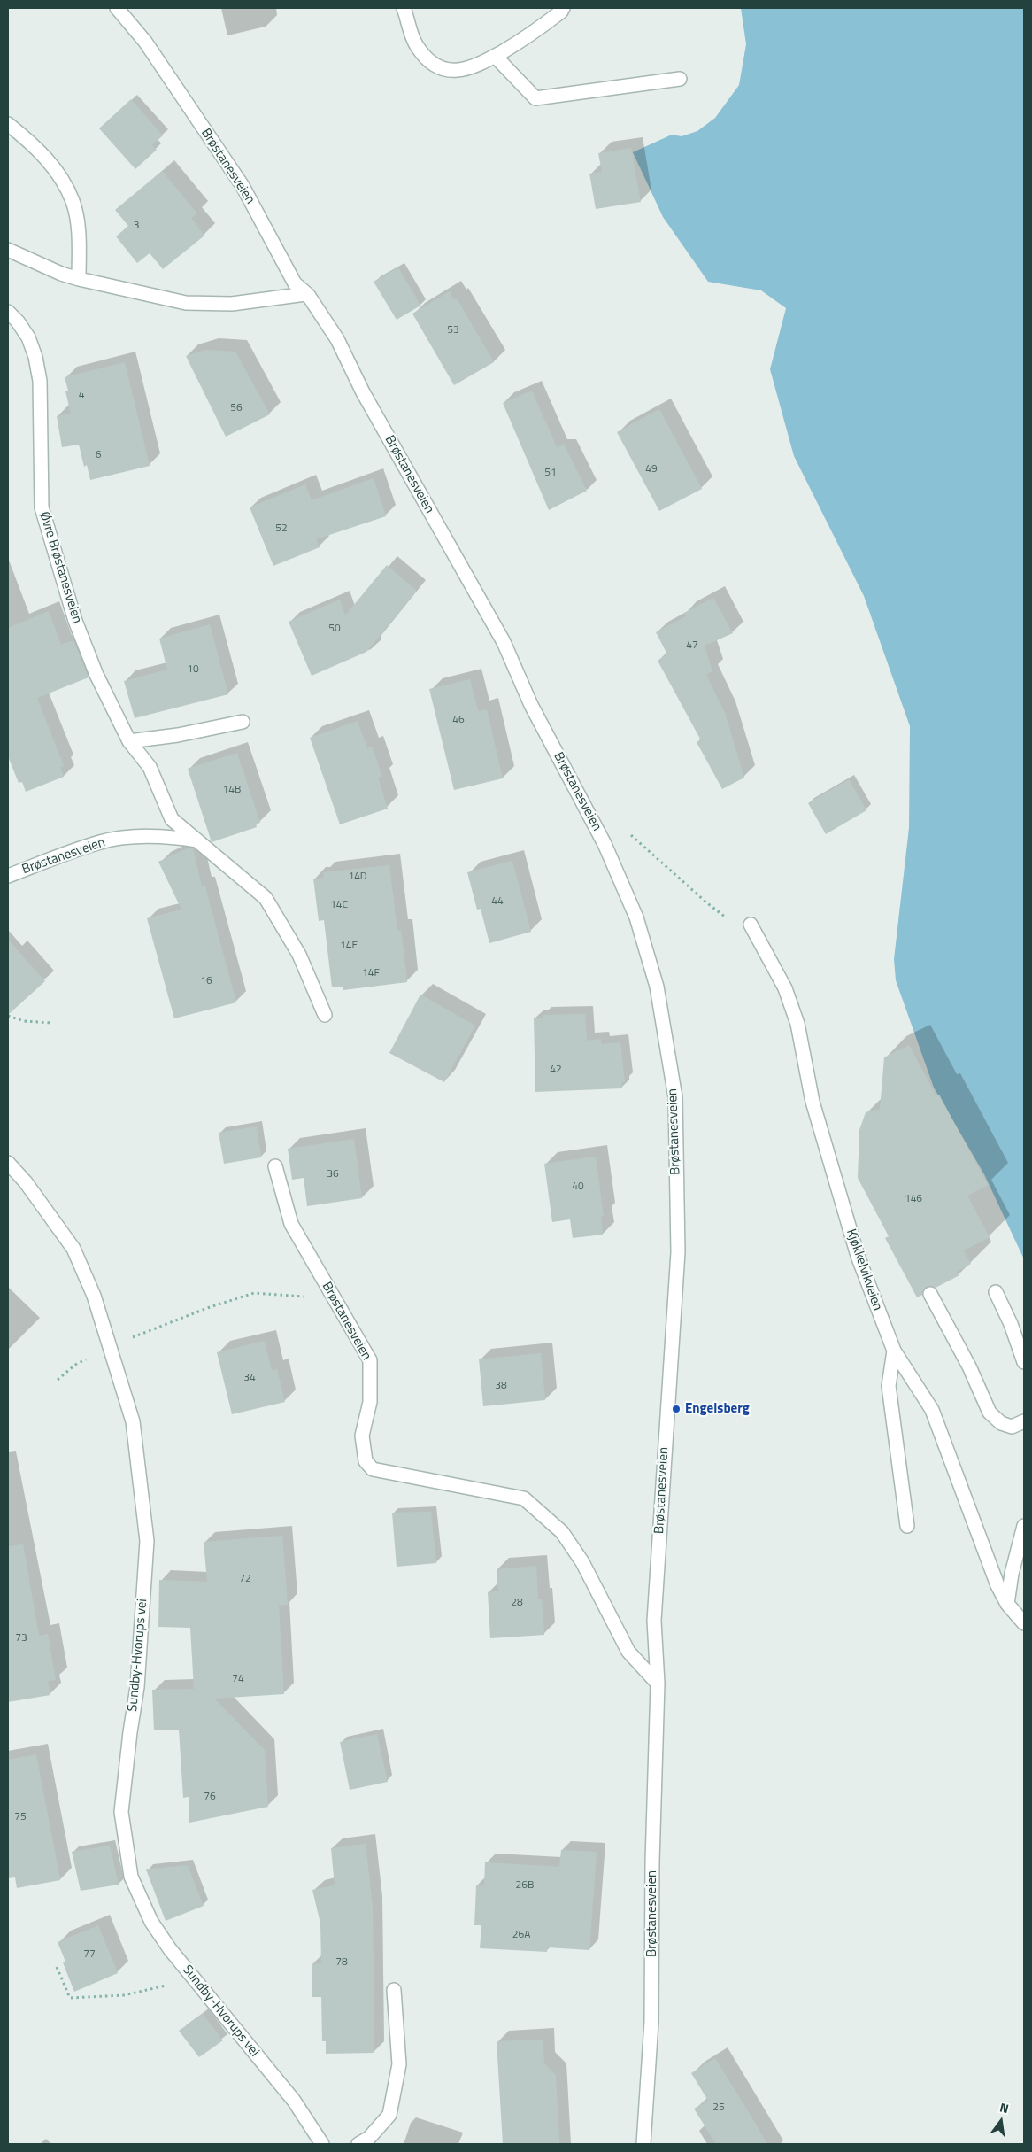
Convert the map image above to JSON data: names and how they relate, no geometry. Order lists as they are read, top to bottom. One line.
{"streets":{"street":["Brøstanesveien","Øvre Brøstanesveien","Kjøkkelvikveien","Sundby-Hvorups vei"]},"crossings":[["Brøstanesveien","Øvre Brøstanesveien"]],"places":["Engelsberg"],"house_numbers":["3","53","4","56","6","49","51","52","50","47","10","46","14B","14D","44","14C","14E","14F","16","42","36","40","146","34","38","72","28","73","74","76","75","26B","26A","77","78","25"],"north":"top"}
